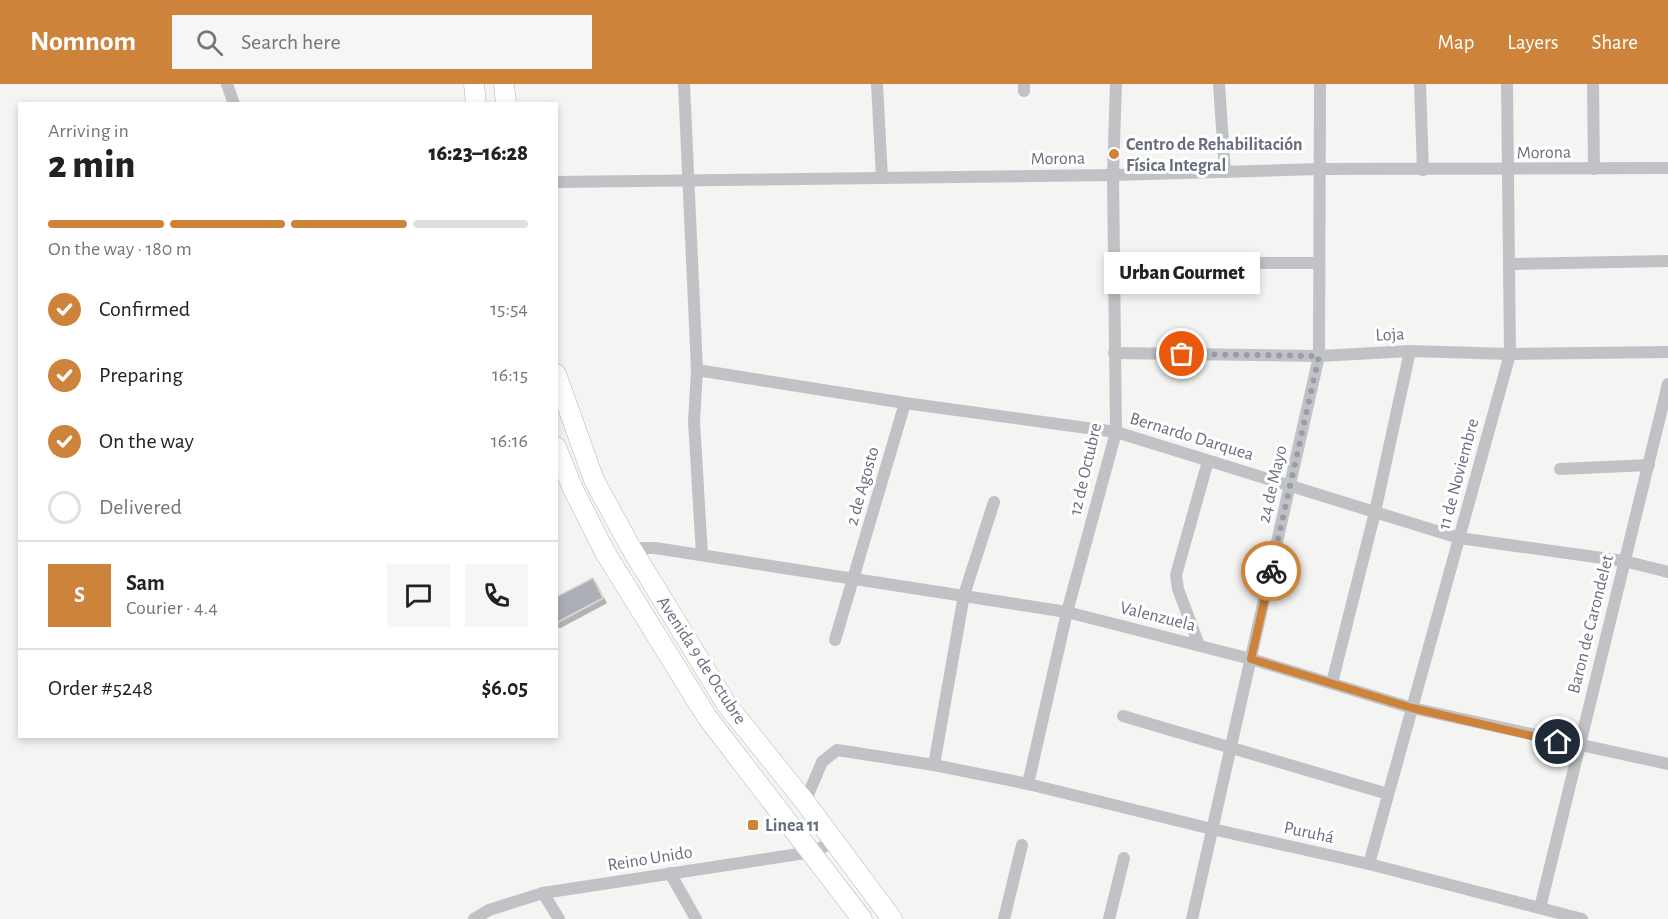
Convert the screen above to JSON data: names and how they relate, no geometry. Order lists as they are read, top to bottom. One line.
{"streets":{"main road":["Avenida 9 de Octubre"],"street":["Morona","Loja","Bernardo Darquea","12 de Octubre","11 de Noviembre","24 de Mayo","2 de Agosto","Valenzuela","Baron de Carondelet","Puruhá","Reino Unido"]},"crossings":[["Morona","12 de Octubre"],["Morona","11 de Noviembre"],["Morona","24 de Mayo"],["Loja","12 de Octubre"],["Loja","11 de Noviembre"],["Loja","24 de Mayo"],["Bernardo Darquea","12 de Octubre"],["Bernardo Darquea","11 de Noviembre"],["Bernardo Darquea","24 de Mayo"],["Bernardo Darquea","2 de Agosto"],["Bernardo Darquea","Baron de Carondelet"],["12 de Octubre","Valenzuela"],["12 de Octubre","Puruhá"],["11 de Noviembre","Valenzuela"],["11 de Noviembre","Puruhá"],["24 de Mayo","Valenzuela"],["24 de Mayo","Puruhá"],["2 de Agosto","Valenzuela"],["Valenzuela","Baron de Carondelet"],["Valenzuela","Avenida 9 de Octubre"],["Baron de Carondelet","Puruhá"],["Avenida 9 de Octubre","Puruhá"],["Avenida 9 de Octubre","Reino Unido"]],"places":{"other":["Centro de Rehabilitación Física Integral","Urban Gourmet"],"transit":["Linea 11"]},"page":{"header":"Nomnom","search":"Search here","nav":["Map","Layers","Share"],"heading":["2 min","Arriving in","16:23–16:28"],"panel":["Sam","Courier · 4.4","Order #5248","$6.05"],"bar":"On the way · 180 m","bubble":"Urban Gourmet","list":[["Confirmed","15:54"],["Preparing","16:15"],["On the way","16:16"],"Delivered"],"round":"S"}}
